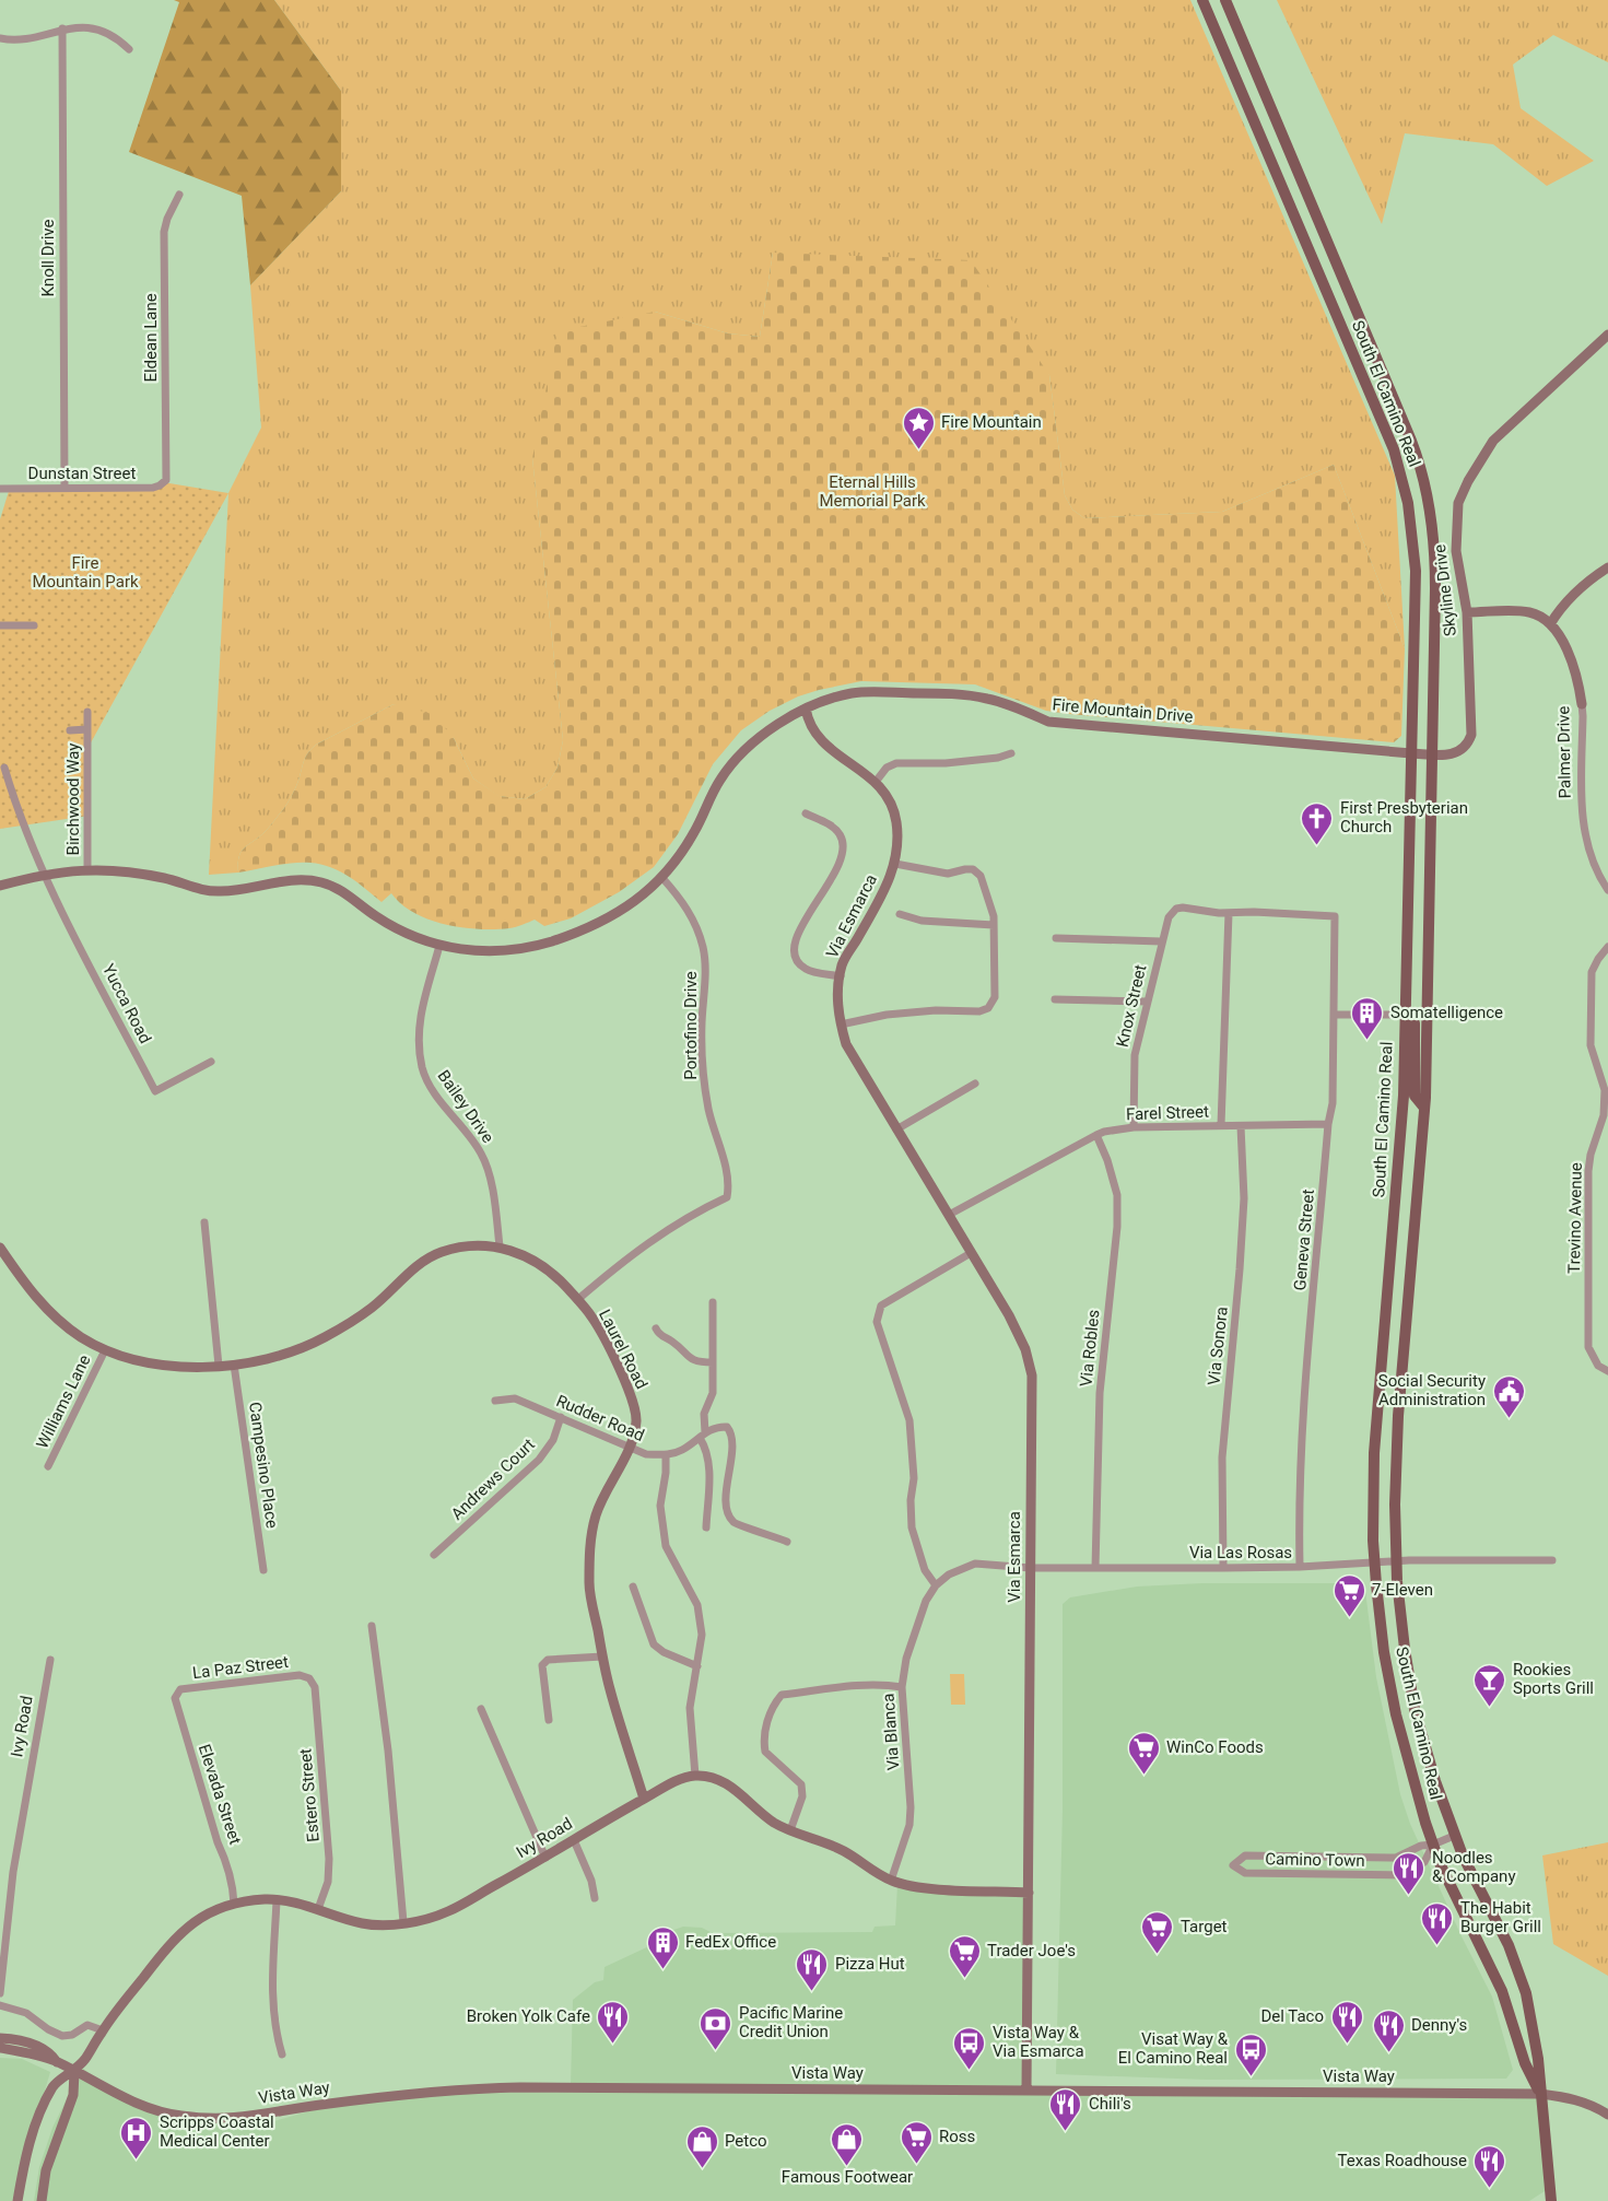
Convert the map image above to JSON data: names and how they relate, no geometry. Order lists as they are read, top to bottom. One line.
{"streets":{"main road":["South El Camino Real"],"street":["Knoll Drive","Eldean Lane","Dunstan Street","Skyline Drive","Fire Mountain Drive","Palmer Drive","Birchwood Way","Via Esmarca","Yucca Road","Knox Street","Portofino Drive","Bailey Drive","Farel Street","Trevino Avenue","Geneva Street","Via Sonora","Via Robles","Laurel Road","Williams Lane","Rudder Road","Campesino Place","Andrews Court","Via Las Rosas","La Paz Street","Ivy Road","Via Blanca","Elevada Street","Estero Street","Camino Town","Vista Way"]},"crossings":[["Knoll Drive","Dunstan Street"],["Eldean Lane","Dunstan Street"],["South El Camino Real","Skyline Drive"],["South El Camino Real","Fire Mountain Drive"],["South El Camino Real","Via Las Rosas"],["South El Camino Real","Camino Town"],["South El Camino Real","Vista Way"],["Skyline Drive","Fire Mountain Drive"],["Fire Mountain Drive","Birchwood Way"],["Fire Mountain Drive","Yucca Road"],["Fire Mountain Drive","Portofino Drive"],["Fire Mountain Drive","Bailey Drive"],["Via Esmarca","Farel Street"],["Via Esmarca","Via Las Rosas"],["Via Esmarca","Vista Way"],["Knox Street","Farel Street"],["Knox Street","Geneva Street"],["Portofino Drive","Laurel Road"],["Bailey Drive","Laurel Road"],["Farel Street","Geneva Street"],["Farel Street","Via Sonora"],["Farel Street","Via Robles"],["Geneva Street","Via Las Rosas"],["Via Sonora","Via Las Rosas"],["Via Robles","Via Las Rosas"],["Laurel Road","Williams Lane"],["Laurel Road","Rudder Road"],["Laurel Road","Campesino Place"],["Laurel Road","Ivy Road"],["Rudder Road","Andrews Court"],["Via Las Rosas","Via Blanca"],["La Paz Street","Elevada Street"],["La Paz Street","Estero Street"],["Ivy Road","Elevada Street"],["Ivy Road","Estero Street"],["Ivy Road","Vista Way"]],"parks":["Eternal Hills Memorial Park","Fire Mountain Park"],"places":{"place":["Fire Mountain"],"church":["First Presbyterian Church"],"building":["Somatelligence","FedEx Office"],"public building":["Social Security Administration"],"supermarket":["7-Eleven","WinCo Foods","Target","Trader Joe's","Ross"],"bar":["Rookies Sports Grill"],"restaurant":["Noodles & Company","The Habit Burger Grill","Pizza Hut","Broken Yolk Cafe","Del Taco","Denny's","Chili's","Texas Roadhouse"],"bank":["Pacific Marine Credit Union"],"bus stop":["Vista Way & Via Esmarca","Visat Way & El Camino Real"],"hospital":["Scripps Coastal Medical Center"],"shop":["Famous Footwear","Petco"]}}
